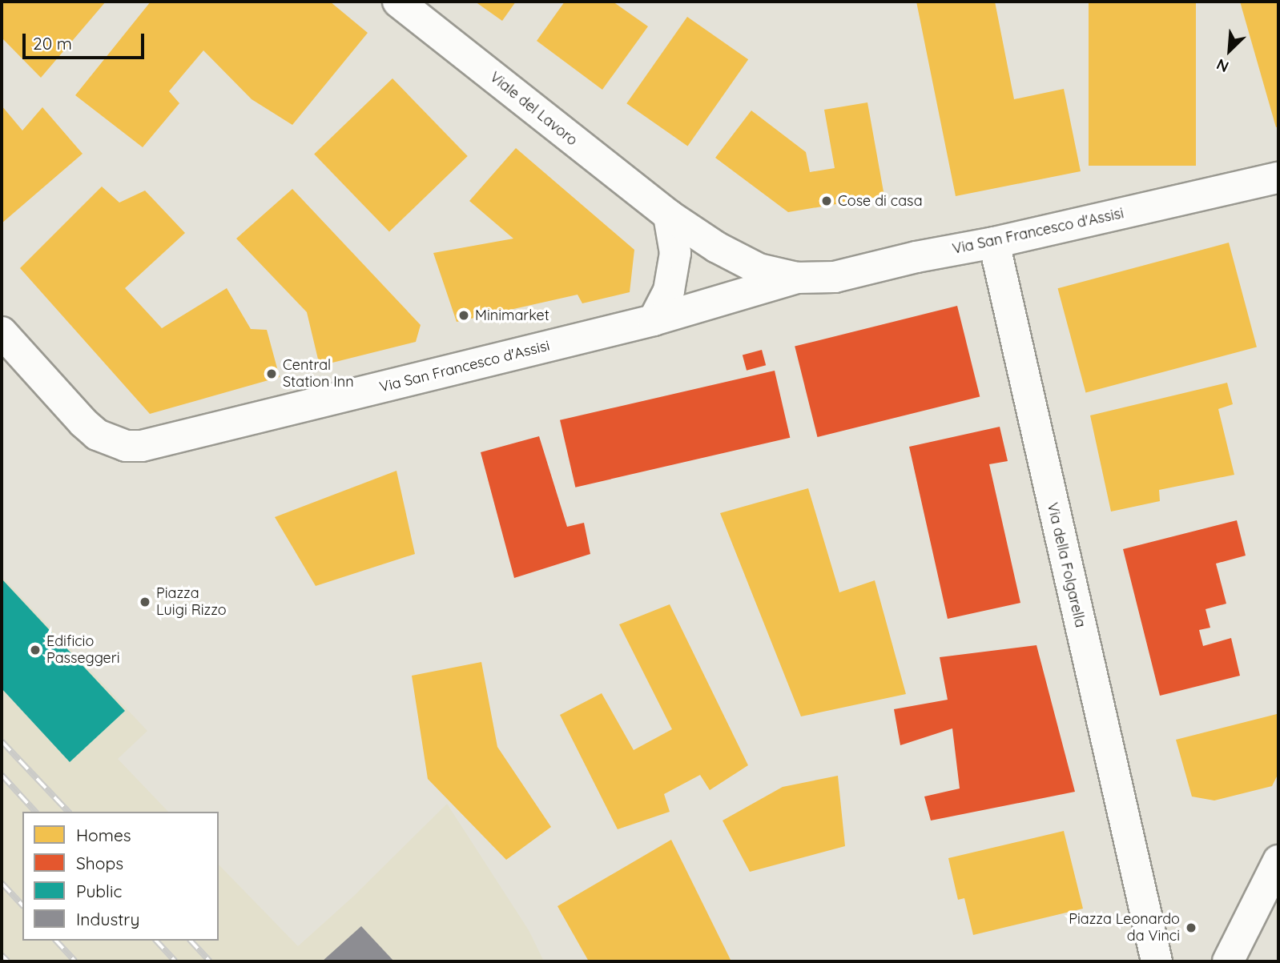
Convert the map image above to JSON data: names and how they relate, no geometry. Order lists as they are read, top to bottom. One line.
{"streets":{"street":["Viale del Lavoro","Via San Francesco d'Assisi","Via della Folgarella"]},"crossings":[["Viale del Lavoro","Via San Francesco d'Assisi"],["Via San Francesco d'Assisi","Via della Folgarella"]],"places":["Cose di casa","Minimarket","Central Station Inn","Piazza Luigi Rizzo","Edificio Passeggeri","Piazza Leonardo da Vinci"],"legend":["Homes","Shops","Public","Industry"],"scale_bar":"20 m","north":"bottom left"}
